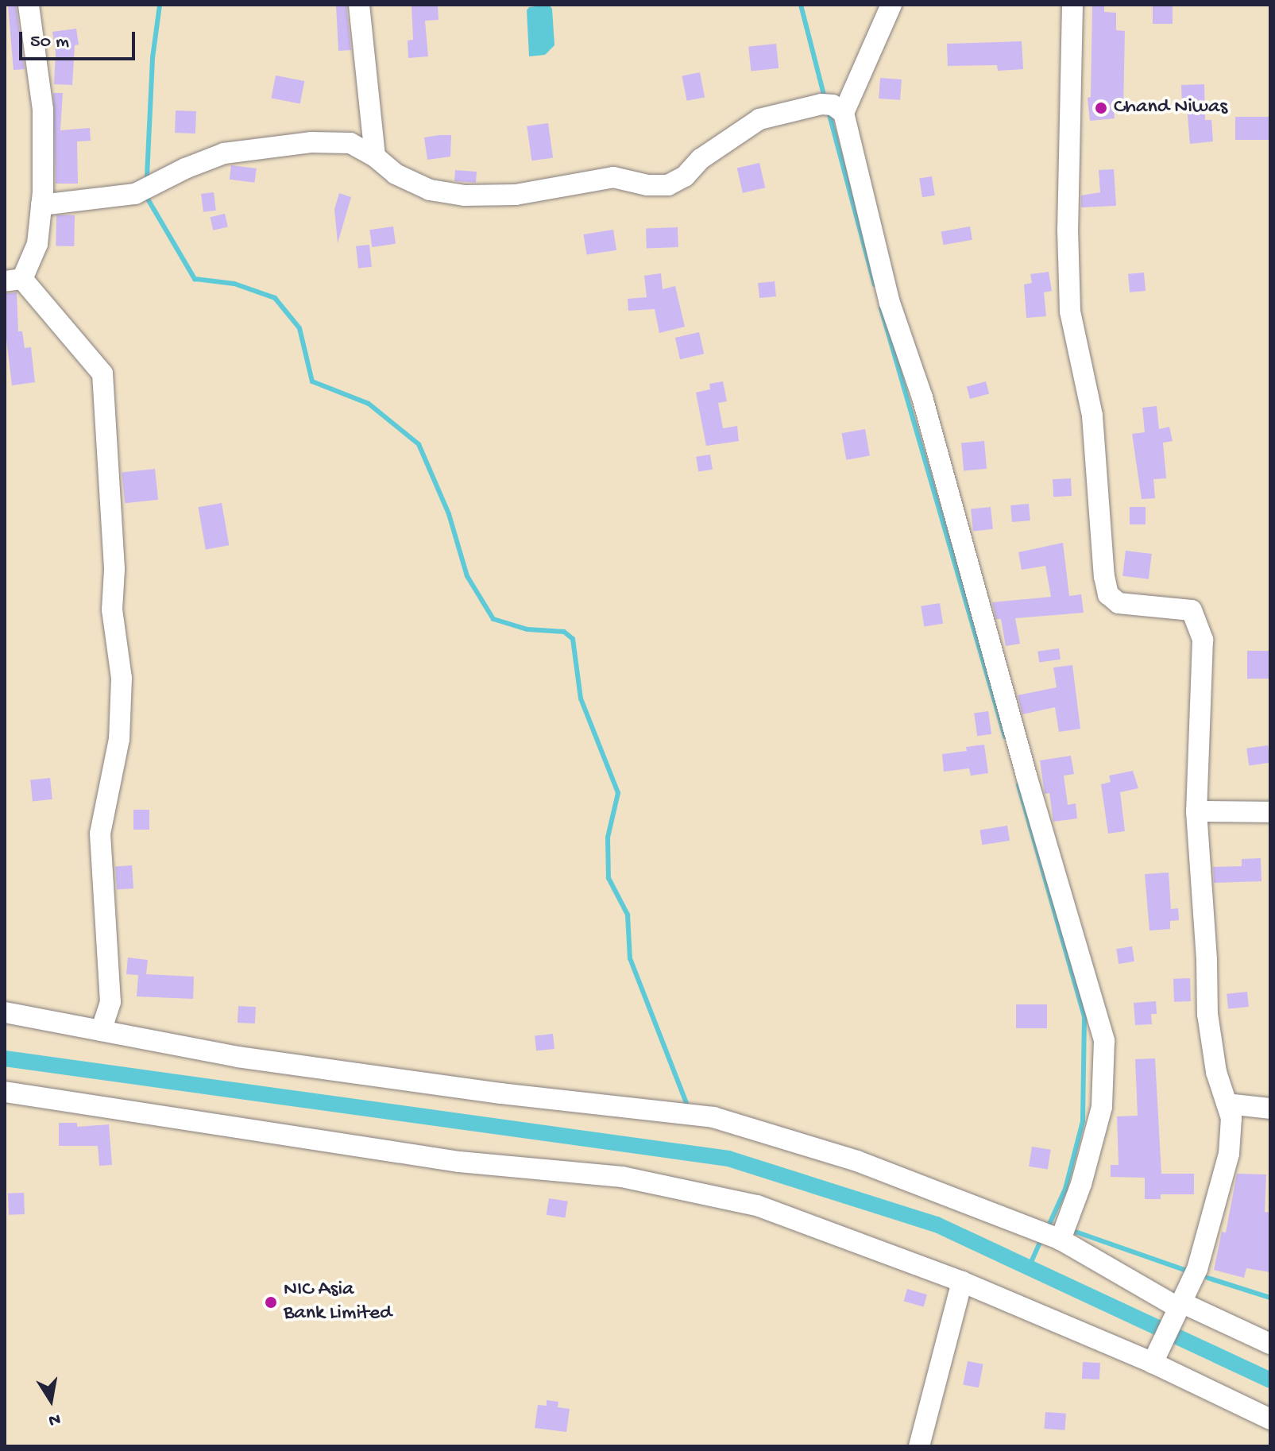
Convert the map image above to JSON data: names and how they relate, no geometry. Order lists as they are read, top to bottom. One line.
{"places":["Chand Niwas","NIC Asia Bank Limited"],"scale_bar":"50 m","north":"bottom"}
